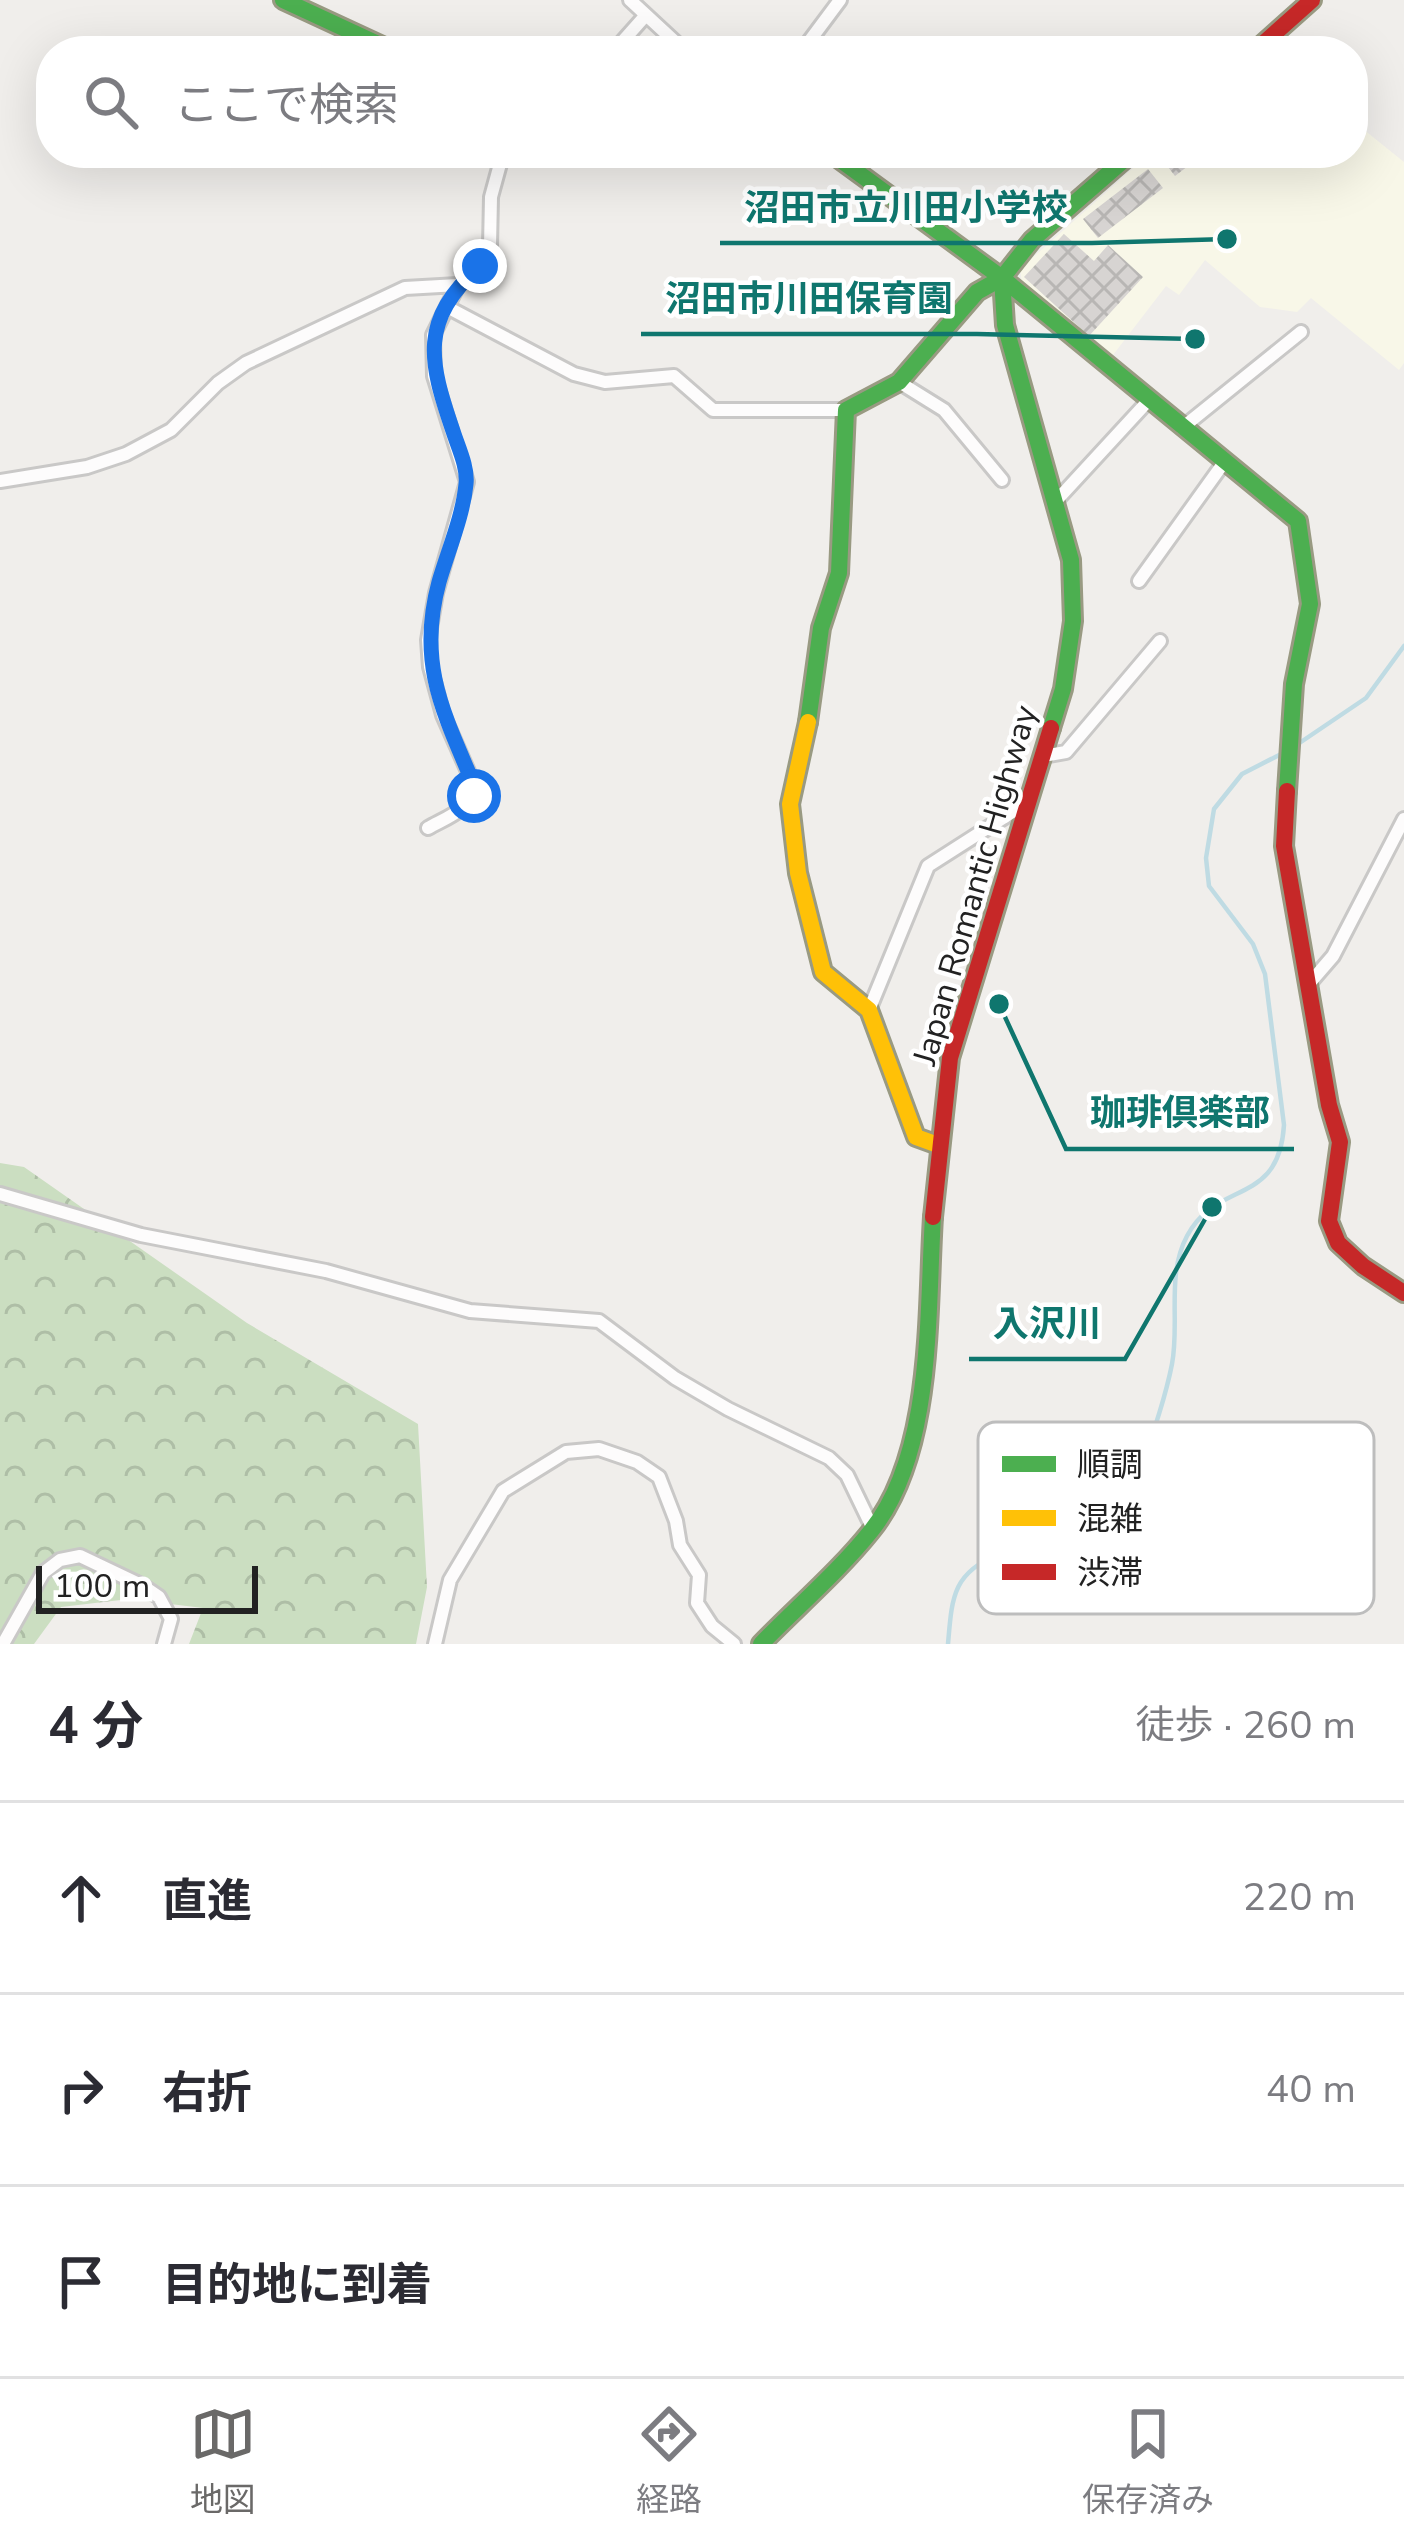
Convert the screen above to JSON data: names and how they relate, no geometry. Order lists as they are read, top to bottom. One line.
{"streets":{"main road":["Japan Romantic Highway"]},"places":["沼田市立川田小学校","沼田市川田保育園","珈琲倶楽部","入沢川"],"legend":["順調","混雑","渋滞"],"scale_bar":"100 m","page":{"search":"ここで検索","scale":"100 m","heading":["4 分","徒歩 · 260 m"],"list":[["直進","220 m"],["右折","40 m"],"目的地に到着"],"nav":["地図","経路","保存済み"]}}
